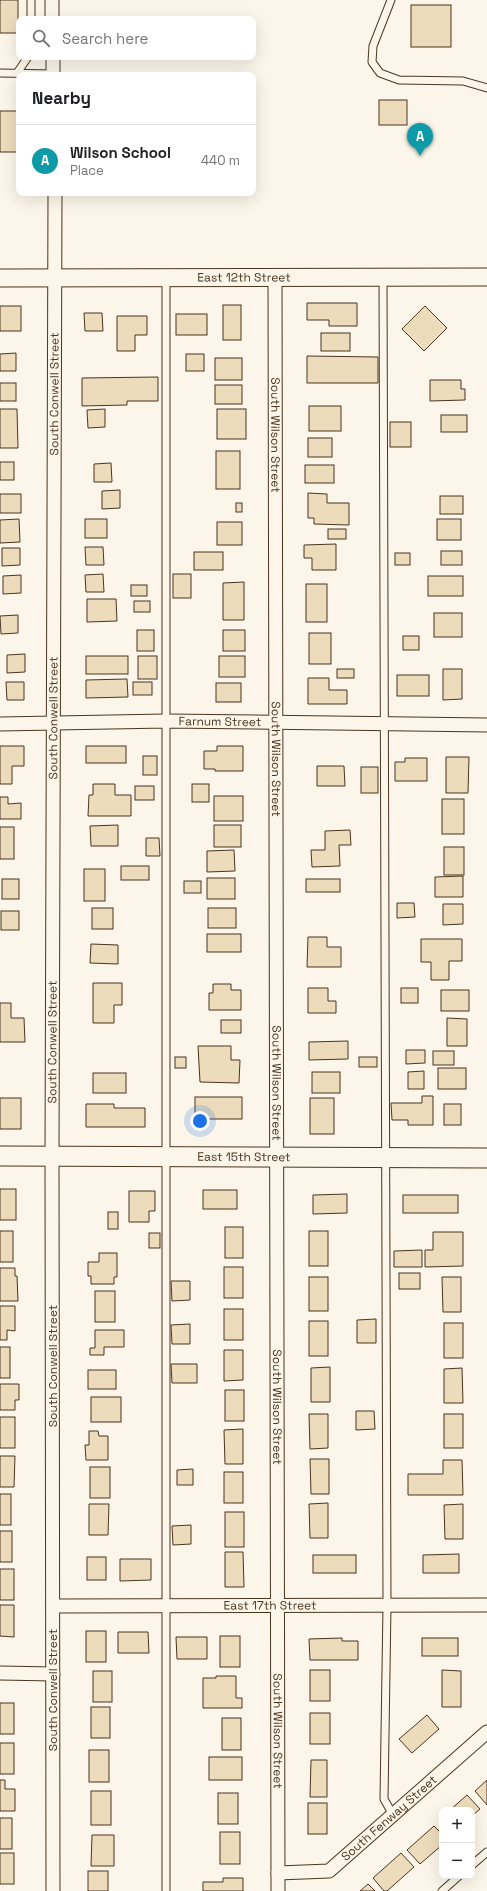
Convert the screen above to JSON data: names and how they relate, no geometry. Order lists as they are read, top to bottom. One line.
{"streets":{"main road":["East 15th Street"],"street":["East 12th Street","South Conwell Street","South Wilson Street","Farnum Street","East 17th Street","South Fenway Street"]},"crossings":[["East 12th Street","South Conwell Street"],["East 12th Street","South Wilson Street"],["South Conwell Street","Farnum Street"],["South Conwell Street","East 15th Street"],["South Conwell Street","East 17th Street"],["South Wilson Street","Farnum Street"],["South Wilson Street","East 15th Street"],["South Wilson Street","East 17th Street"],["South Wilson Street","South Fenway Street"]],"page":{"search":"Search here","heading":"Nearby","pins":"A","list":[{"mark":"A","name":"Wilson School","note":"Place","value":"440 m"}],"map_buttons":["+","−"]}}
